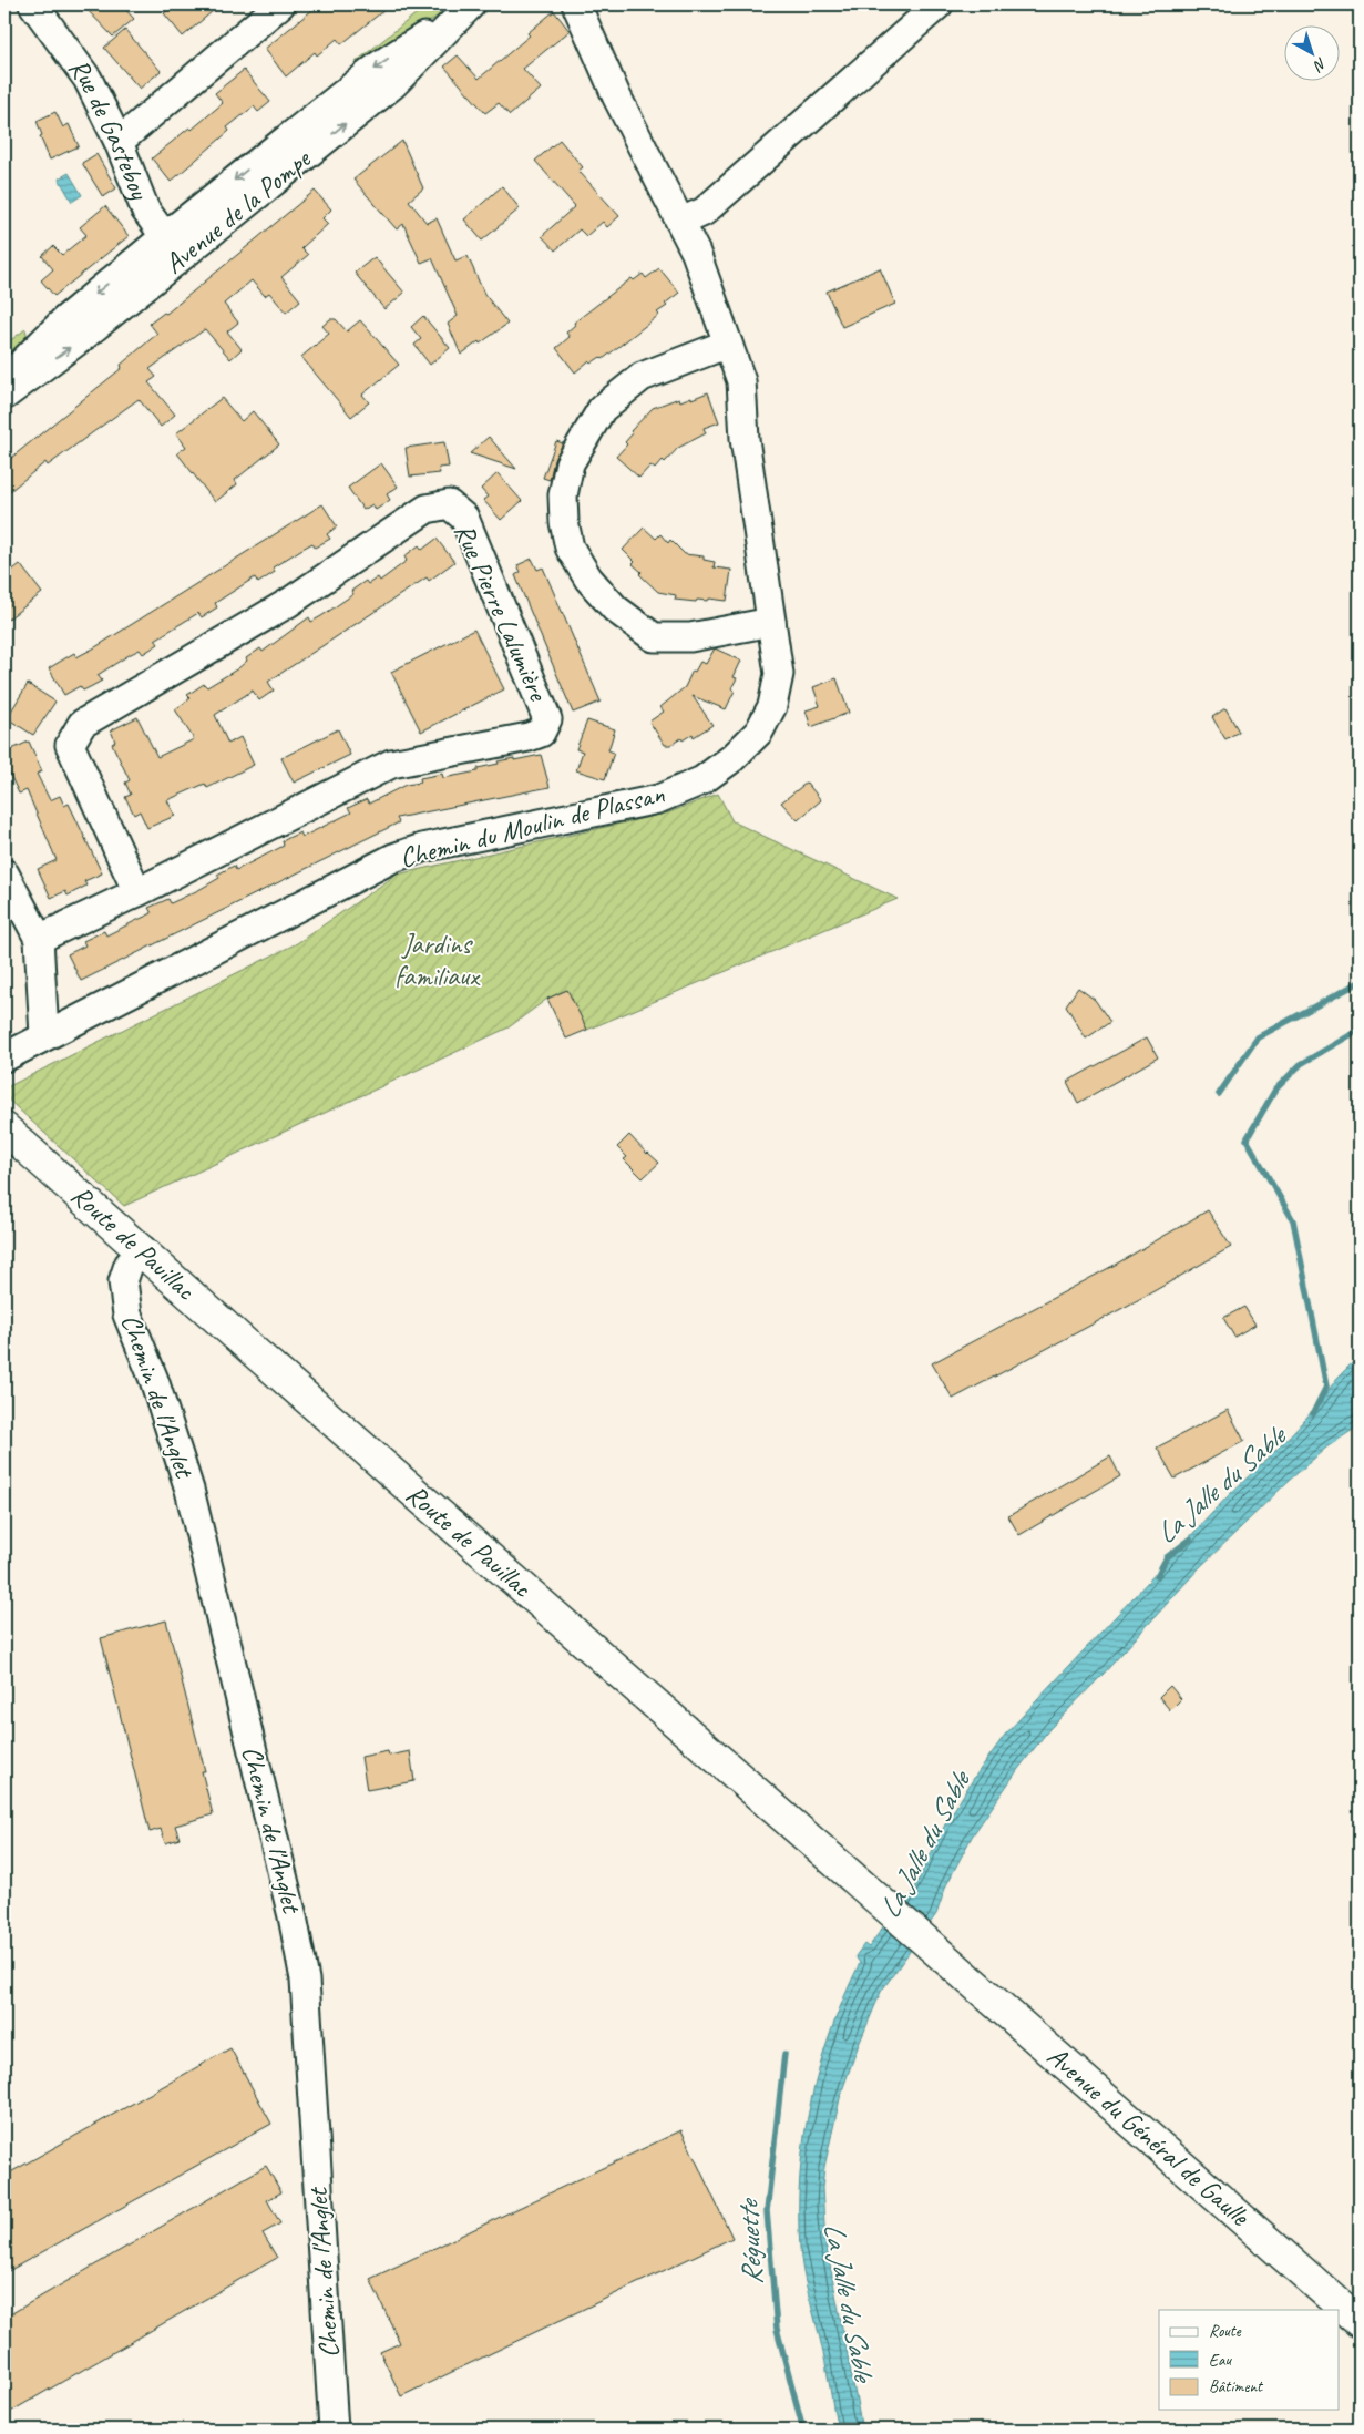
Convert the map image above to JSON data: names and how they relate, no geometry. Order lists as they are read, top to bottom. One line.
{"streets":{"main road":["Route de Pauillac","Avenue du Général de Gaulle"],"street":["Rue de Gasteboy","Avenue de la Pompe","Rue Pierre Lalumière","Chemin du Moulin de Plassan","Chemin de l'Anglet"]},"crossings":[["Rue de Gasteboy","Avenue de la Pompe"],["Route de Pauillac","Chemin de l'Anglet"],["Route de Pauillac","Avenue du Général de Gaulle"]],"water":["La Jalle du Sable","Réguette"],"parks":["Jardins familiaux"],"legend":["Route","Eau","Bâtiment"],"north":"bottom right"}
